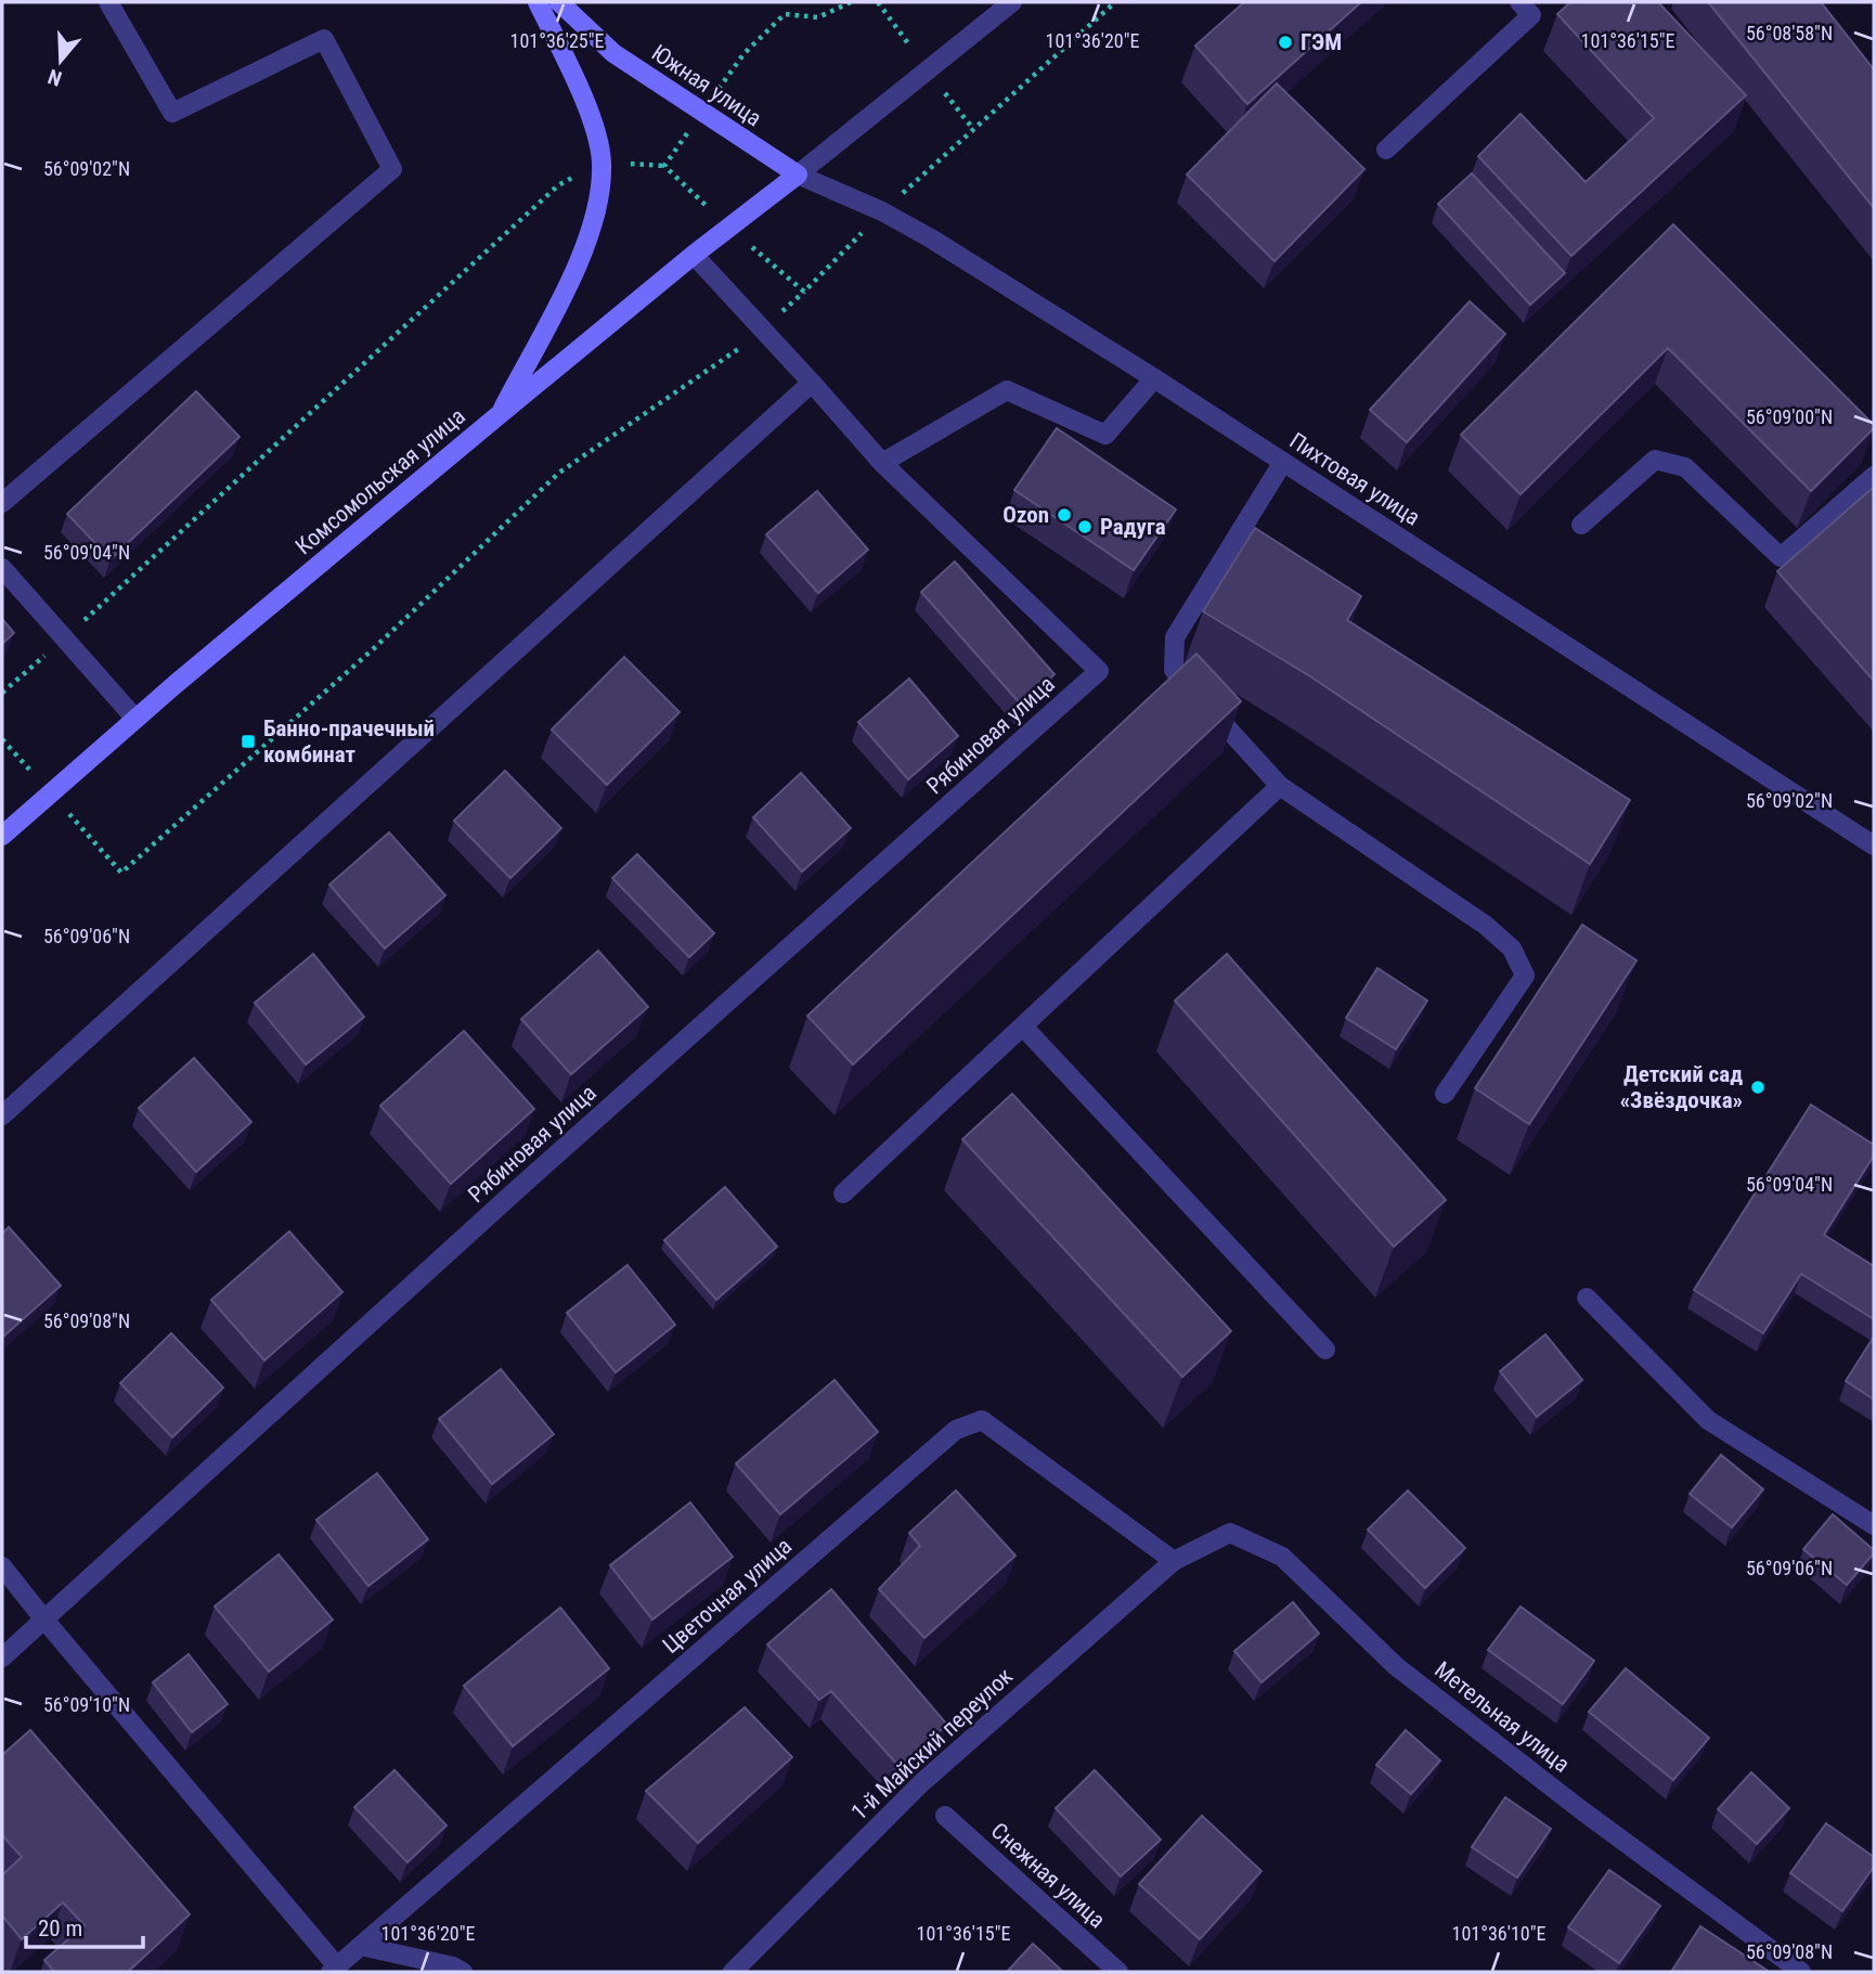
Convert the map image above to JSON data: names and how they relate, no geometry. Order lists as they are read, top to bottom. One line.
{"streets":{"main road":["Южная улица","Комсомольская улица"],"street":["Пихтовая улица","Рябиновая улица","Цветочная улица","Метельная улица","1-й Майский переулок","Снежная улица"]},"crossings":[["Южная улица","Пихтовая улица"],["Южная улица","Комсомольская улица"],["Пихтовая улица","Комсомольская улица"],["Цветочная улица","Метельная улица"],["Цветочная улица","1-й Майский переулок"],["Метельная улица","1-й Майский переулок"]],"places":{"other":["ГЭМ","Ozon","Радуга","Детский сад «Звёздочка»"],"transit":["Банно-прачечный комбинат"]},"scale_bar":"20 m","north":"bottom","coordinates":["56°08'58\"N","101°36'25\"E","101°36'20\"E","101°36'15\"E","56°09'02\"N","56°09'00\"N","56°09'04\"N","56°09'06\"N","56°09'08\"N","56°09'10\"N","101°36'10\"E"]}
